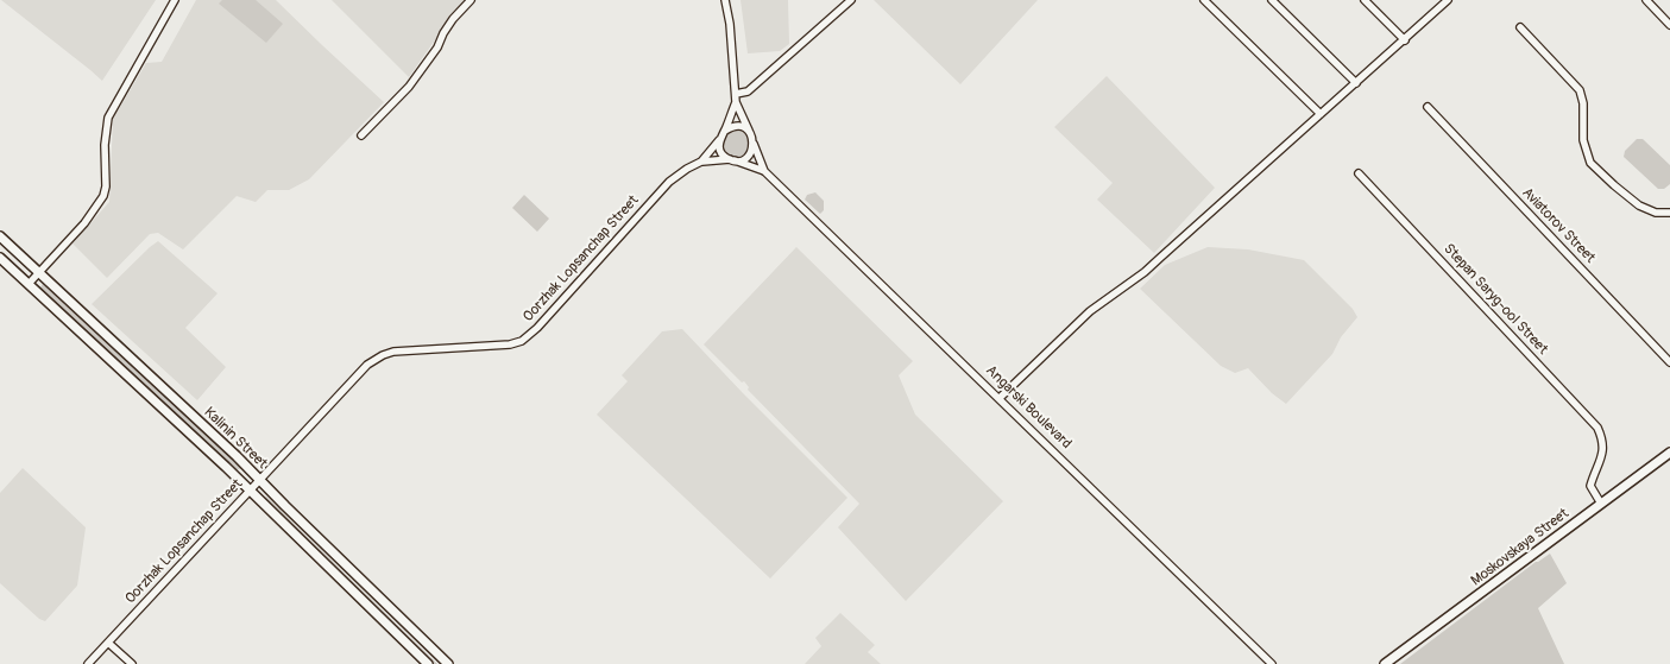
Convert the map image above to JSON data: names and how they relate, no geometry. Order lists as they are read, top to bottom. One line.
{"streets":{"main road":["Kalinin Street","Moskovskaya Street"],"street":["Aviatorov Street","Oorzhak Lopsanchap Street","Stepan Saryg-ool Street","Angarski Boulevard"]},"crossings":[["Oorzhak Lopsanchap Street","Angarski Boulevard"],["Oorzhak Lopsanchap Street","Kalinin Street"],["Stepan Saryg-ool Street","Moskovskaya Street"]]}
